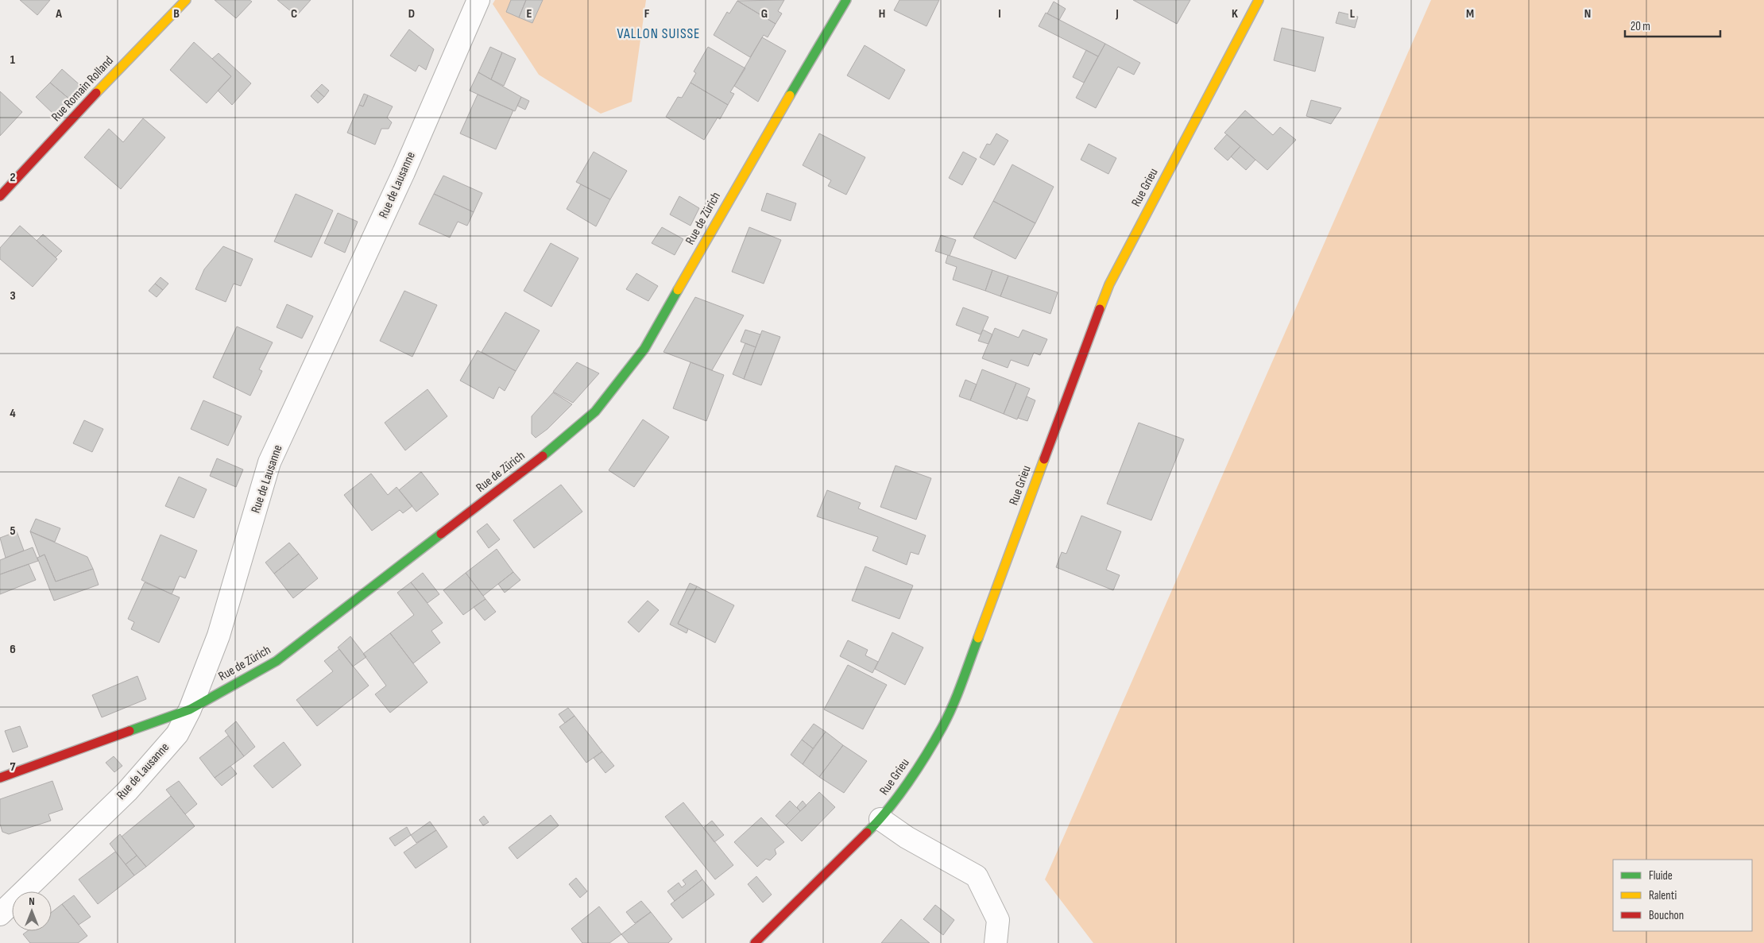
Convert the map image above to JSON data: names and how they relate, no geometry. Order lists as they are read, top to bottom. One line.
{"streets":{"street":["Rue Romain Rolland","Rue de Lausanne","Rue Grieu","Rue de Zürich"]},"crossings":[["Rue de Lausanne","Rue de Zürich"]],"districts":["VALLON SUISSE"],"legend":["Fluide","Ralenti","Bouchon"],"scale_bar":"20 m","north":"top","grid":{"columns":["A","B","C","D","E","F","G","H","I","J","K","L","M","N"],"rows":["1","2","3","4","5","6","7"]}}
